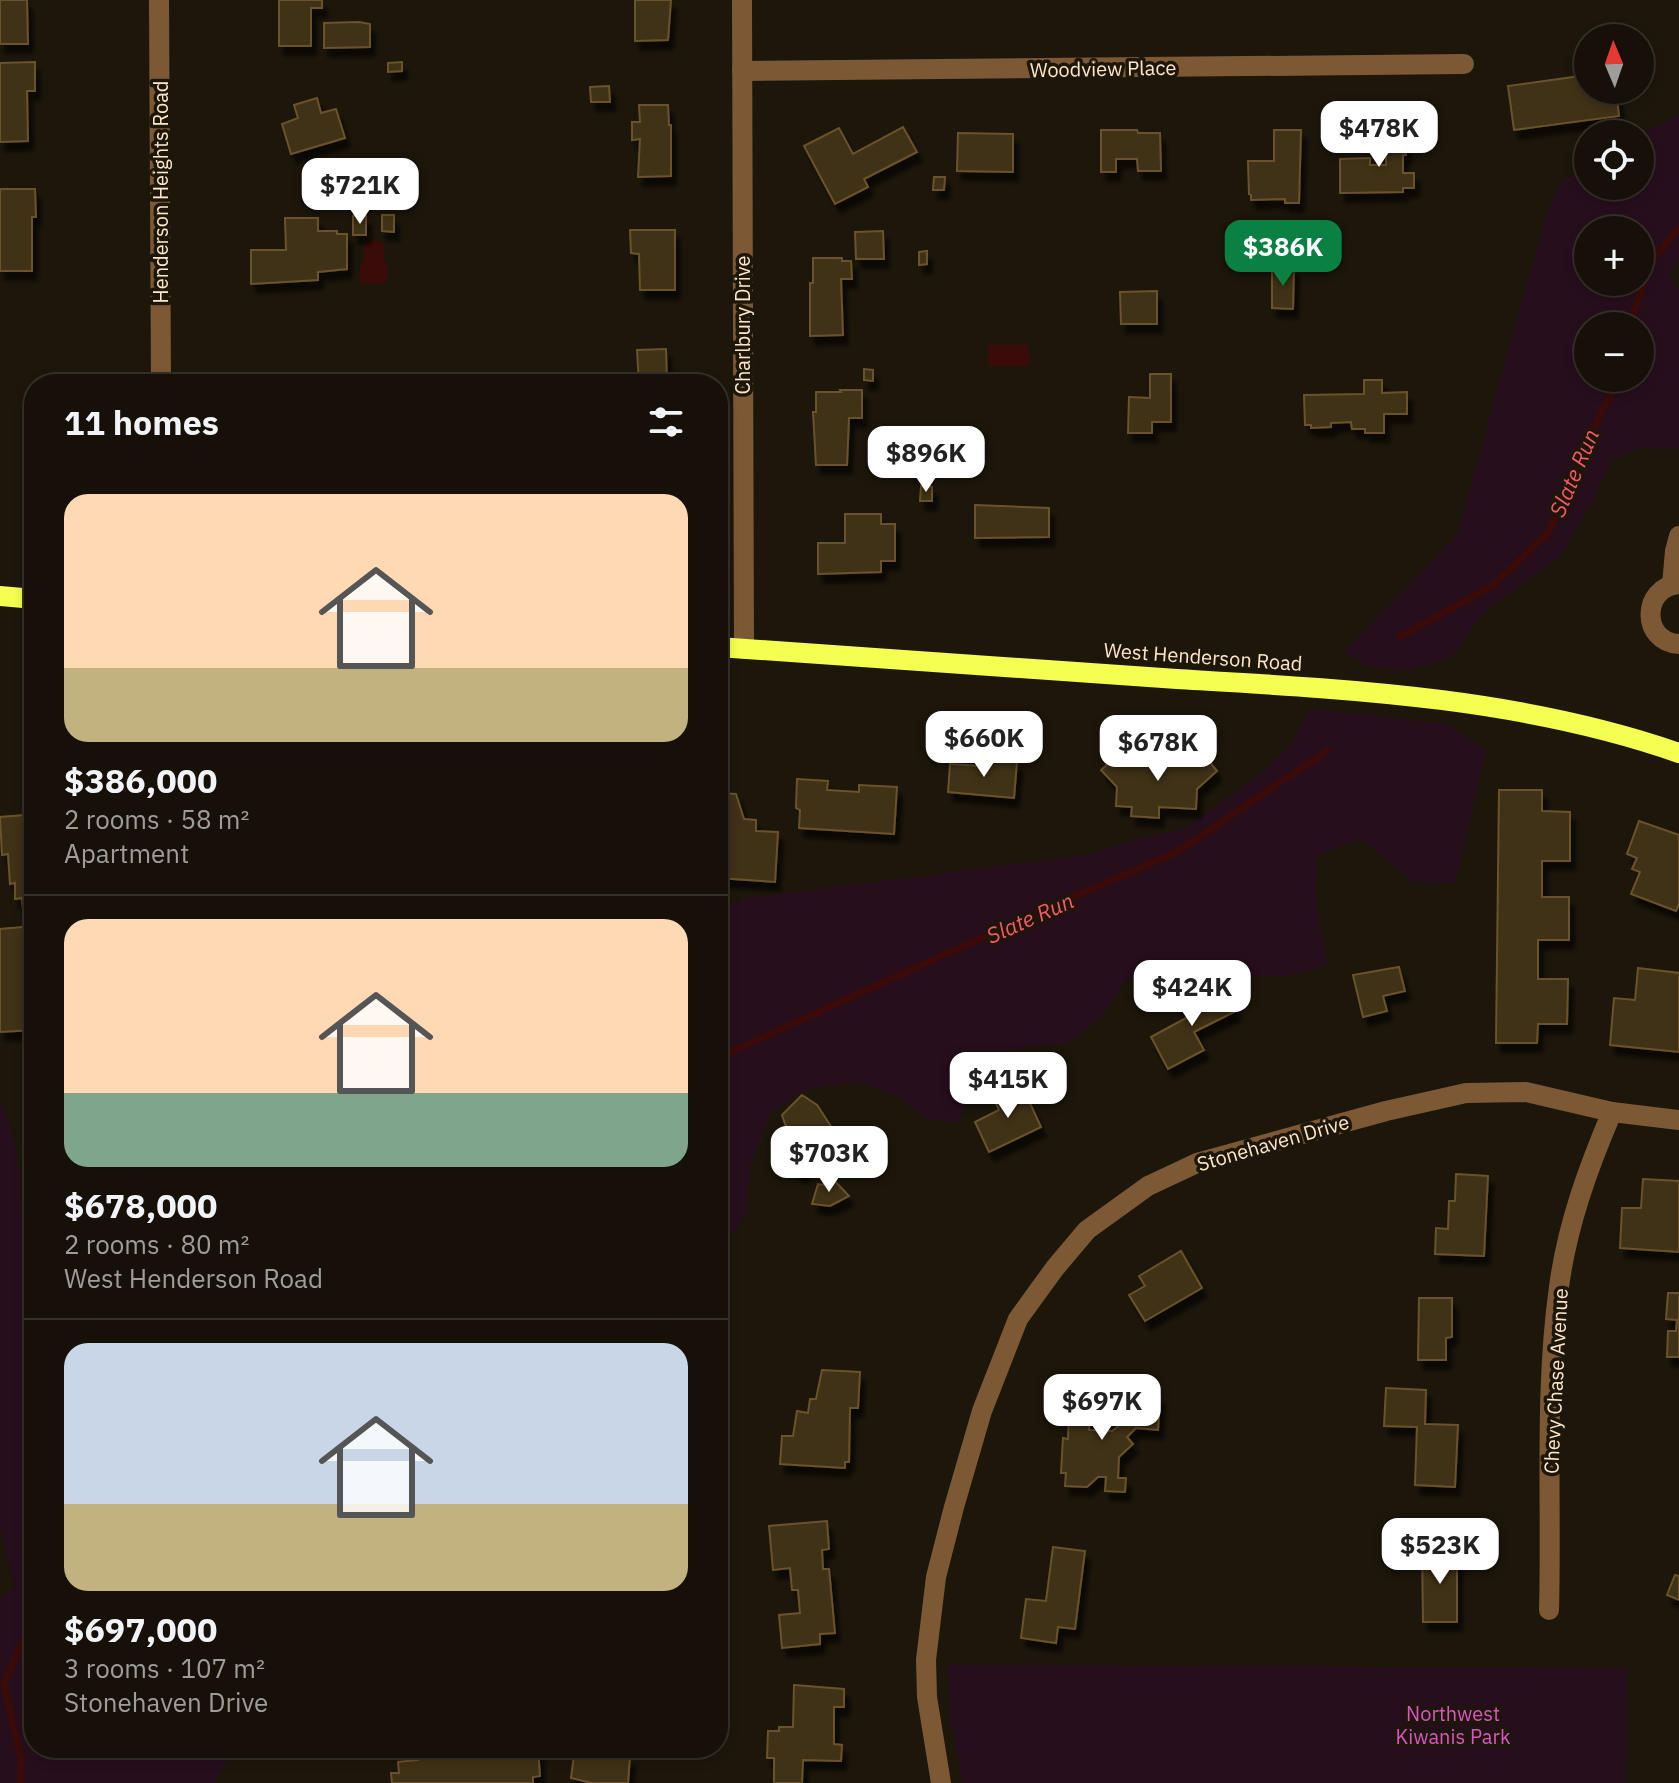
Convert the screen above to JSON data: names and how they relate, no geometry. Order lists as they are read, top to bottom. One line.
{"streets":{"main road":["West Henderson Road"],"street":["Woodview Place","Henderson Heights Road","Charlbury Drive","Stonehaven Drive","Chevy Chase Avenue"]},"crossings":[["Woodview Place","Charlbury Drive"],["Charlbury Drive","West Henderson Road"],["Stonehaven Drive","Chevy Chase Avenue"]],"water":["Slate Run"],"parks":["Northwest Kiwanis Park"],"north":"top","page":{"map_buttons":["+","−"],"price":["$478K","$721K","$386K","$896K","$660K","$678K","$424K","$415K","$703K","$697K","$523K"],"heading":"11 homes","list":[{"name":"$386,000","note":"2 rooms · 58 m² · Apartment"},{"name":"$678,000","note":"2 rooms · 80 m² · West Henderson Road"},{"name":"$697,000","note":"3 rooms · 107 m² · Stonehaven Drive"}]}}
